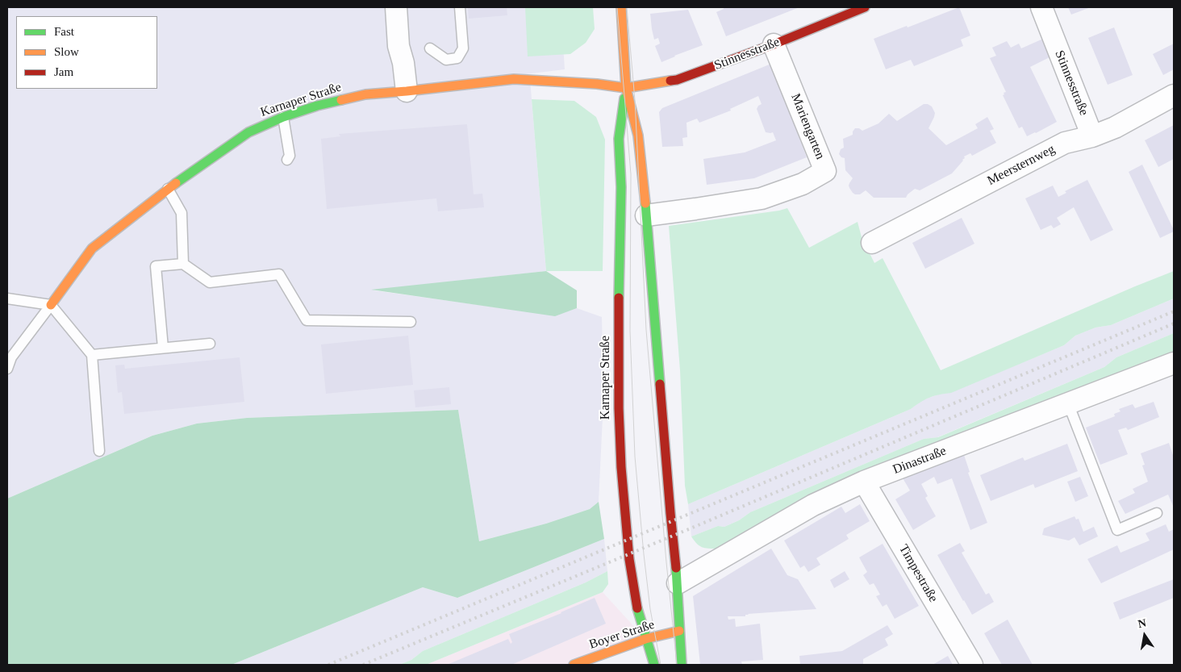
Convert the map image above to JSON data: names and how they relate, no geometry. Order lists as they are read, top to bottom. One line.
{"streets":{"main road":["Stinnesstraße","Karnaper Straße","Boyer Straße"],"street":["Mariengarten","Meersternweg","Dinastraße","Timpestraße"]},"crossings":[["Stinnesstraße","Karnaper Straße"],["Stinnesstraße","Mariengarten"],["Stinnesstraße","Meersternweg"],["Karnaper Straße","Mariengarten"],["Karnaper Straße","Dinastraße"],["Karnaper Straße","Boyer Straße"],["Dinastraße","Timpestraße"]],"legend":["Fast","Slow","Jam"],"north":"top"}
